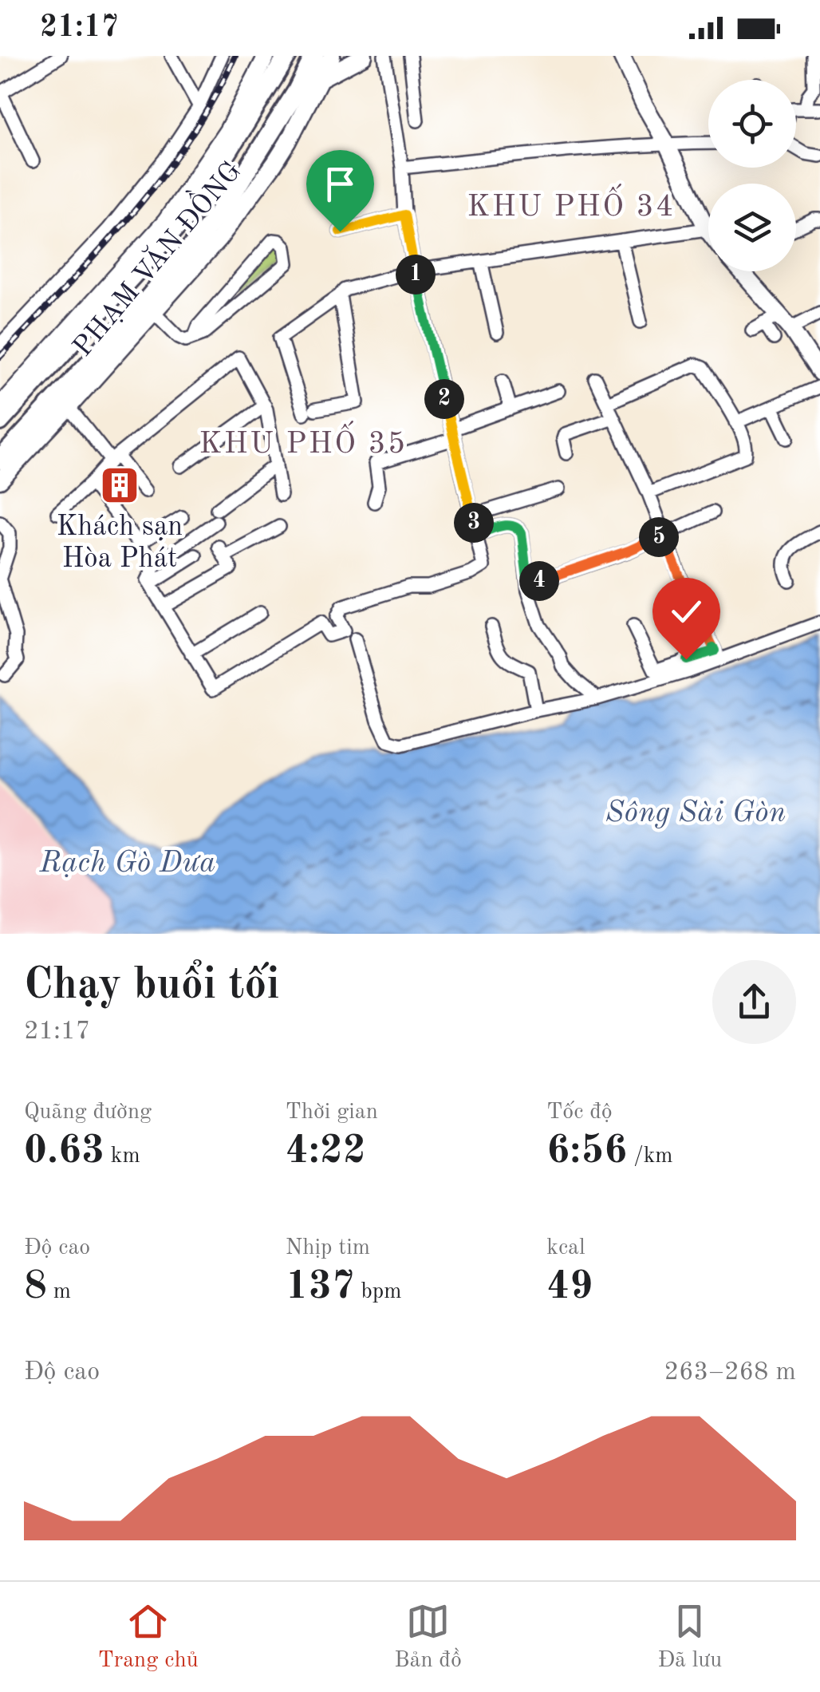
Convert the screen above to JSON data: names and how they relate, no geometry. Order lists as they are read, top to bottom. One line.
{"streets":{"highway":["PHẠM VĂN ĐỒNG"]},"districts":["KHU PHỐ 34","KHU PHỐ 35"],"water":["Sông Sài Gòn","Rạch Gò Dưa"],"places":{"building":["Khách sạn Hòa Phát"]},"page":{"status":"21:17","pins":["1","2","3","5","4"],"heading":["Chạy buổi tối","21:17"],"stats":[["Quãng đường","0.63 km"],["Thời gian","4:22"],["Tốc độ","6:56 /km"],["Độ cao","8 m"],["Nhịp tim","137 bpm"],["kcal","49"]],"chart":["Độ cao","263–268 m"],"tabs":["Trang chủ","Bản đồ","Đã lưu"]}}
